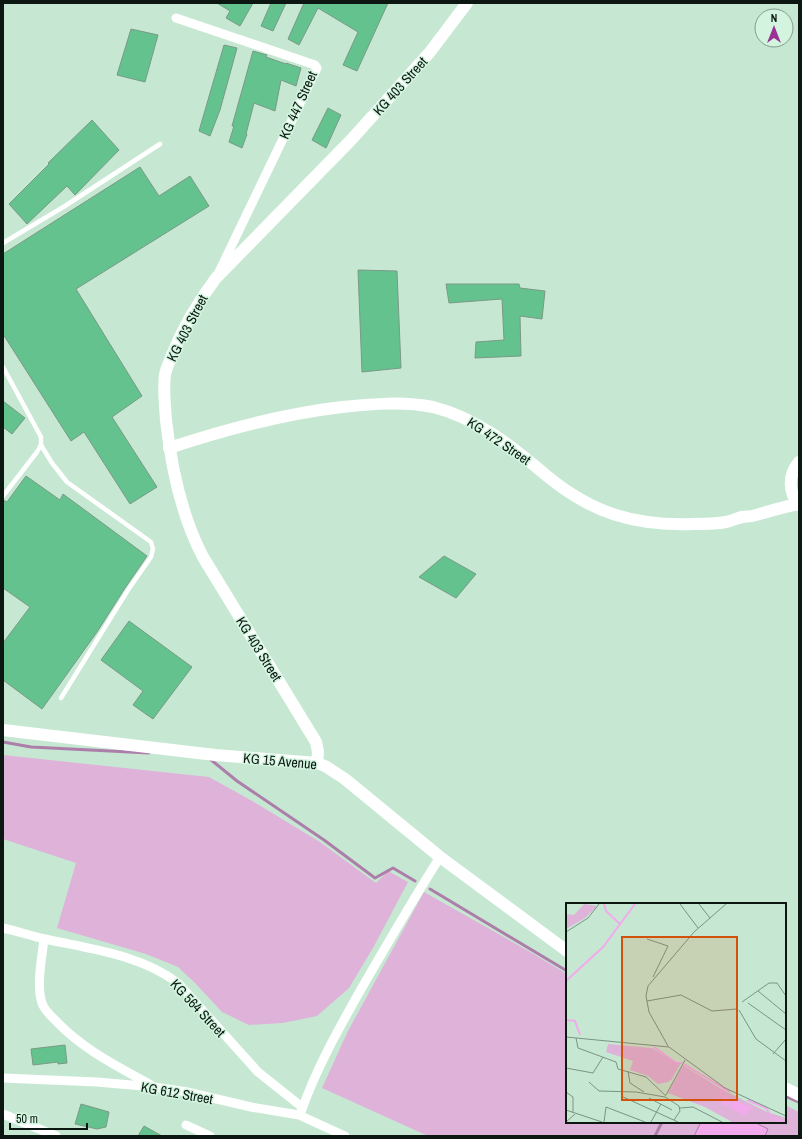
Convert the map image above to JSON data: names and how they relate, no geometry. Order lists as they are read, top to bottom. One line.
{"streets":{"main road":["KG 403 Street","KG 472 Street","KG 15 Avenue"],"street":["KG 447 Street","KG 564 Street","KG 612 Street"]},"crossings":[["KG 403 Street","KG 447 Street"],["KG 403 Street","KG 472 Street"],["KG 403 Street","KG 15 Avenue"],["KG 564 Street","KG 612 Street"]],"scale_bar":"50 m","north":"top"}
